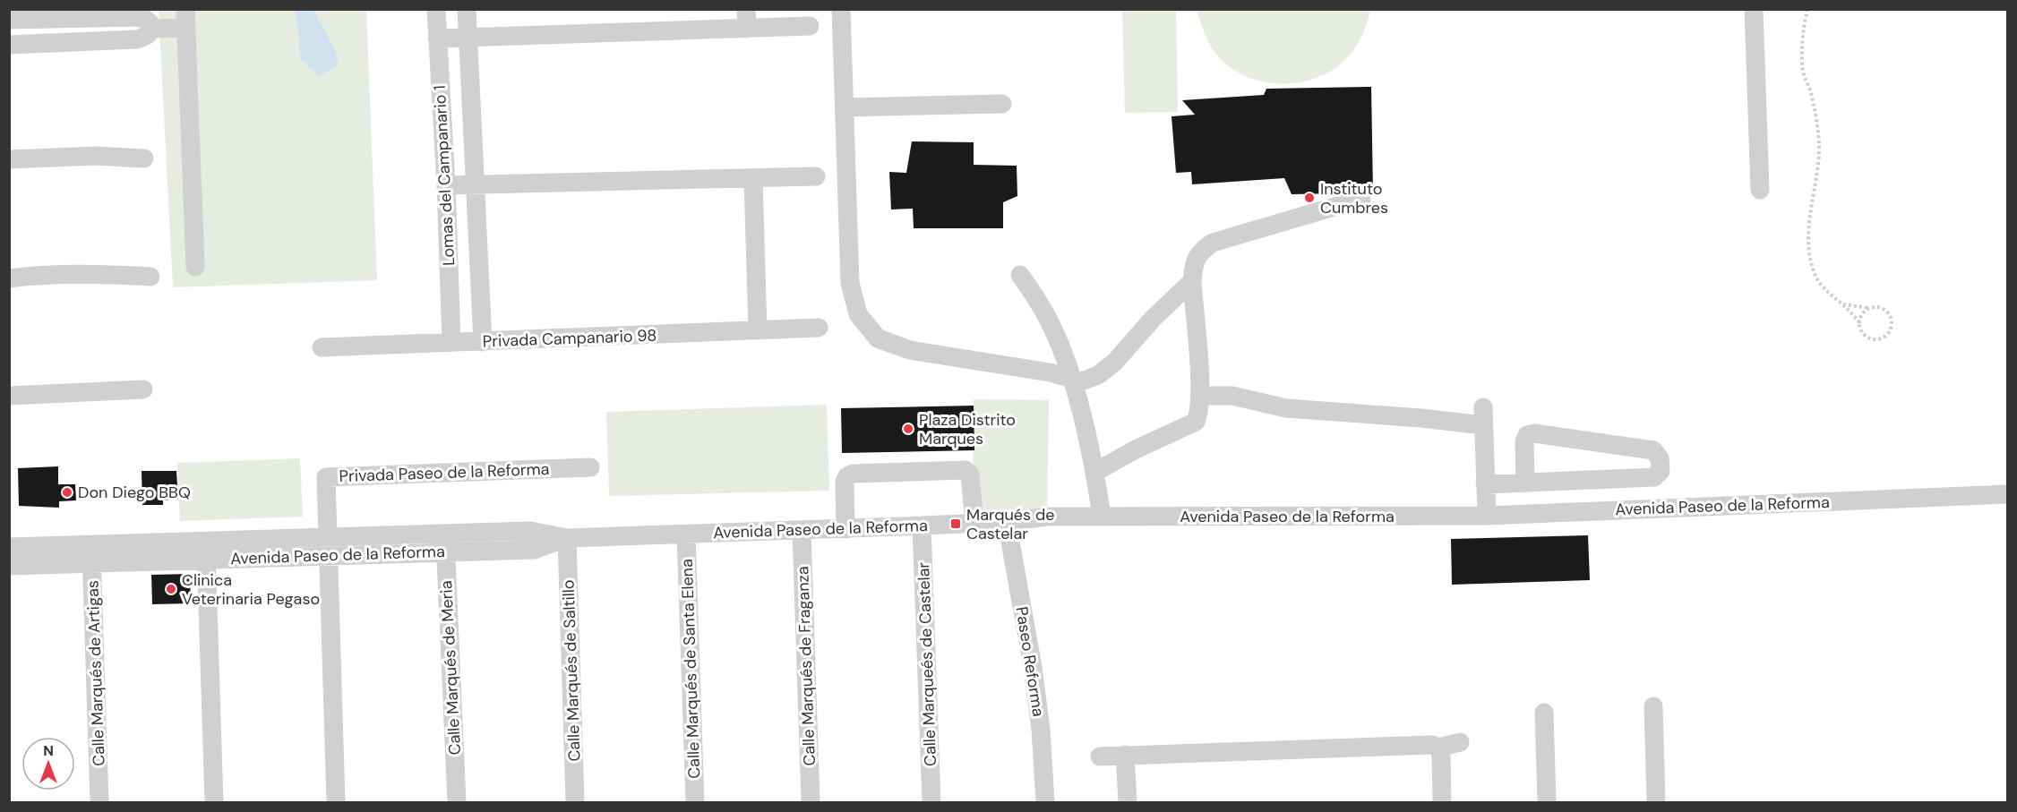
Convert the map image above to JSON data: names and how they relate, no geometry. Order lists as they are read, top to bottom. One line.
{"streets":{"street":["Lomas del Campanario 1","Privada Campanario 98","Privada Paseo de la Reforma","Avenida Paseo de la Reforma","Paseo Reforma","Calle Marqueés de Castelar","Calle Marqués de Fraganza","Calle Marqués de Meria","Calle Marqués de Santa Elena","Calle Marqués de Saltillo","Calle Marqués de Artigas"]},"crossings":[["Lomas del Campanario 1","Privada Campanario 98"],["Privada Paseo de la Reforma","Avenida Paseo de la Reforma"],["Avenida Paseo de la Reforma","Paseo Reforma"],["Avenida Paseo de la Reforma","Calle Marqueés de Castelar"],["Avenida Paseo de la Reforma","Calle Marqués de Fraganza"],["Avenida Paseo de la Reforma","Calle Marqués de Meria"],["Avenida Paseo de la Reforma","Calle Marqués de Santa Elena"],["Avenida Paseo de la Reforma","Calle Marqués de Saltillo"],["Avenida Paseo de la Reforma","Calle Marqués de Artigas"]],"places":{"other":["Instituto Cumbres","Plaza Distrito Marques","Don Diego BBQ","Clinica Veterinaria Pegaso"],"transit":["Marqués de Castelar"]},"north":"top"}
